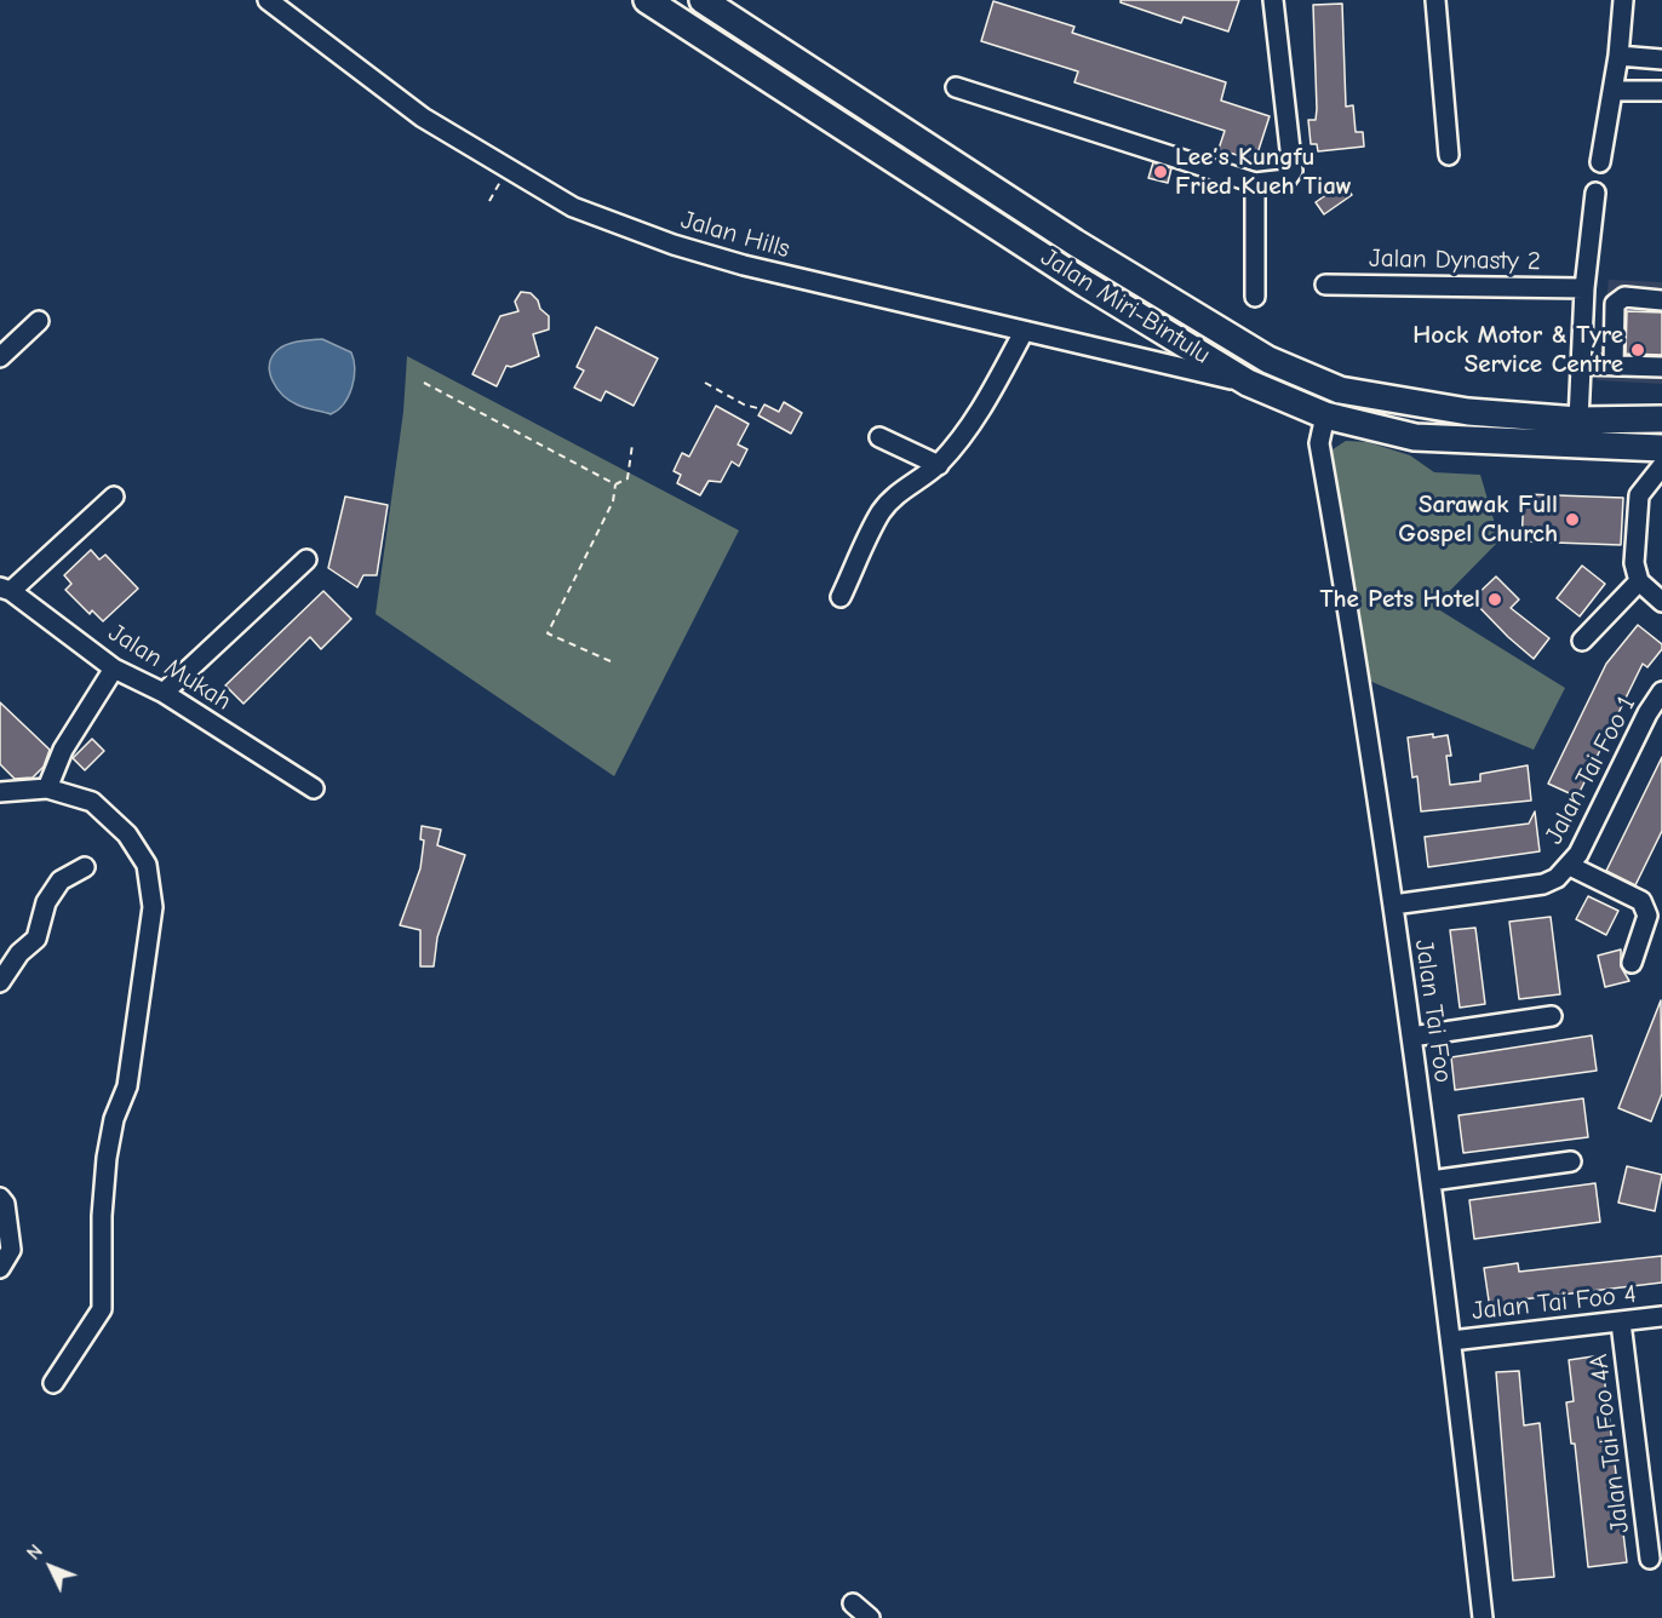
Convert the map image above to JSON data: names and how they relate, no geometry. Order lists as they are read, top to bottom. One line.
{"streets":{"highway":["Jalan Miri-Bintulu"],"street":["Jalan Hills","Jalan Dynasty 2","Jalan Mukah","Jalan Tai Foo 1","Jalan Tai Foo","Jalan Tai Foo 4","Jalan Tai Foo 4A"]},"crossings":[["Jalan Hills","Jalan Miri-Bintulu"],["Jalan Miri-Bintulu","Jalan Tai Foo"],["Jalan Tai Foo 1","Jalan Tai Foo"],["Jalan Tai Foo","Jalan Tai Foo 4"],["Jalan Tai Foo 4","Jalan Tai Foo 4A"]],"places":["Lee’s Kungfu Fried Kueh Tiaw","Hock Motor & Tyre Service Centre","Sarawak Full Gospel Church","The Pets Hotel"],"north":"top left"}
